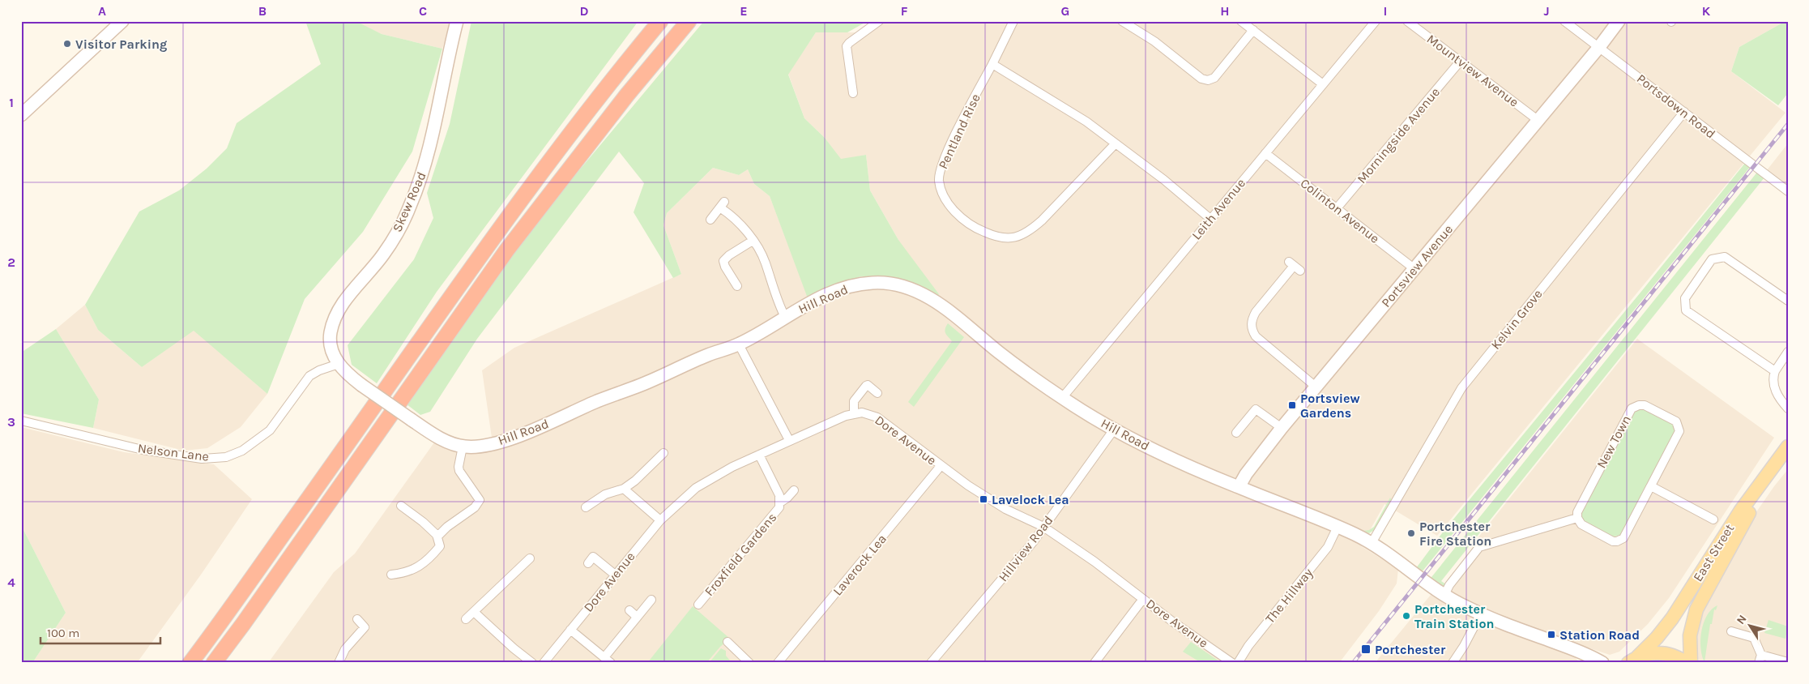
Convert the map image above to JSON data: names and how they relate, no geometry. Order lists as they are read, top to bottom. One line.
{"streets":{"main road":["East Street"],"street":["Mountview Avenue","Portsdown Road","Pentland Rise","Morningside Avenue","Skew Road","Leith Avenue","Colinton Avenue","Portsview Avenue","Hill Road","Kelvin Grove","Dore Avenue","New Town","Nelson Lane","Hillview Road","Froxfield Gardens","Laverock Lea","The Hillway"]},"crossings":[["Mountview Avenue","Morningside Avenue"],["Mountview Avenue","Portsview Avenue"],["Portsdown Road","Portsview Avenue"],["Portsdown Road","Kelvin Grove"],["Morningside Avenue","Colinton Avenue"],["Skew Road","Hill Road"],["Skew Road","Nelson Lane"],["Leith Avenue","Colinton Avenue"],["Leith Avenue","Hill Road"],["Colinton Avenue","Portsview Avenue"],["Portsview Avenue","Hill Road"],["Hill Road","Kelvin Grove"],["Hill Road","Nelson Lane"],["Hill Road","Hillview Road"],["Hill Road","The Hillway"],["Dore Avenue","Hillview Road"],["Dore Avenue","Froxfield Gardens"],["Dore Avenue","Laverock Lea"]],"places":{"other":["Visitor Parking","Portchester Fire Station","Portchester Train Station"],"transit":["Portsview Gardens","Lavelock Lea","Station Road","Portchester"]},"scale_bar":"100 m","north":"top left","grid":{"columns":["A","B","C","D","E","F","G","H","I","J","K"],"rows":["1","2","3","4"]}}
